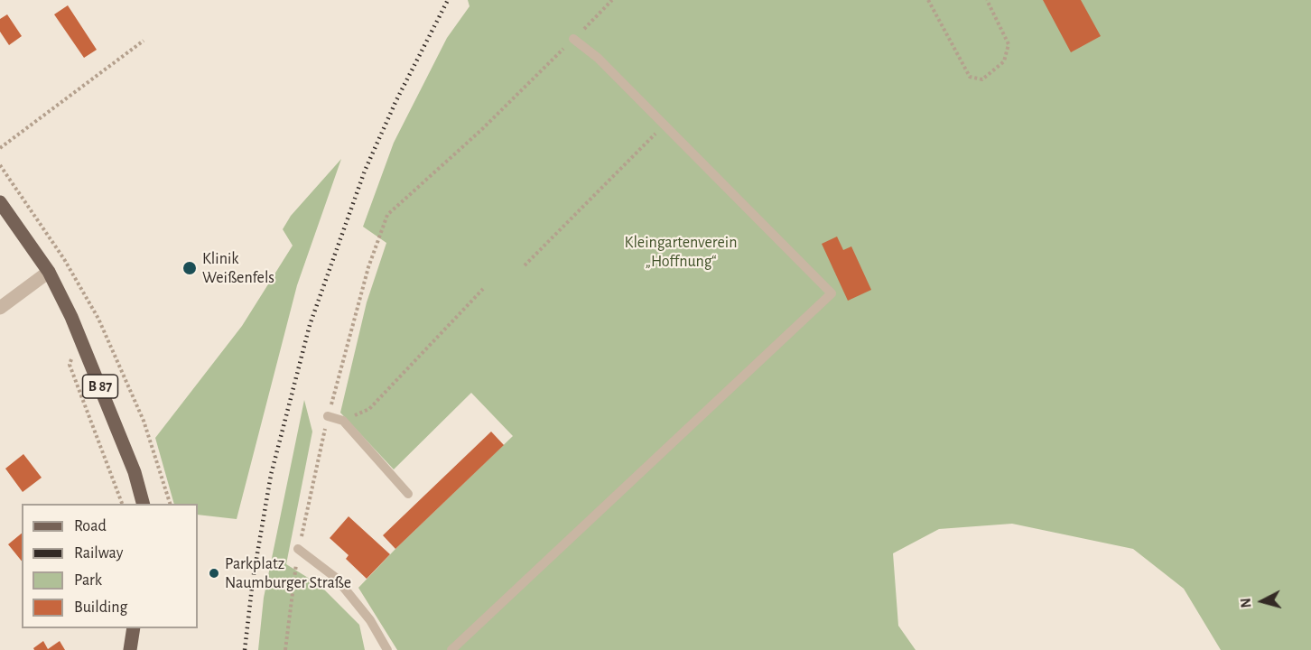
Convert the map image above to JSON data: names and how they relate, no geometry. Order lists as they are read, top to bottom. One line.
{"streets":{"main road":["B 87"]},"parks":["Kleingartenverein „Hoffnung“"],"places":["Klinik Weißenfels","Parkplatz Naumburger Straße"],"legend":["Road","Railway","Park","Building"],"north":"left"}
